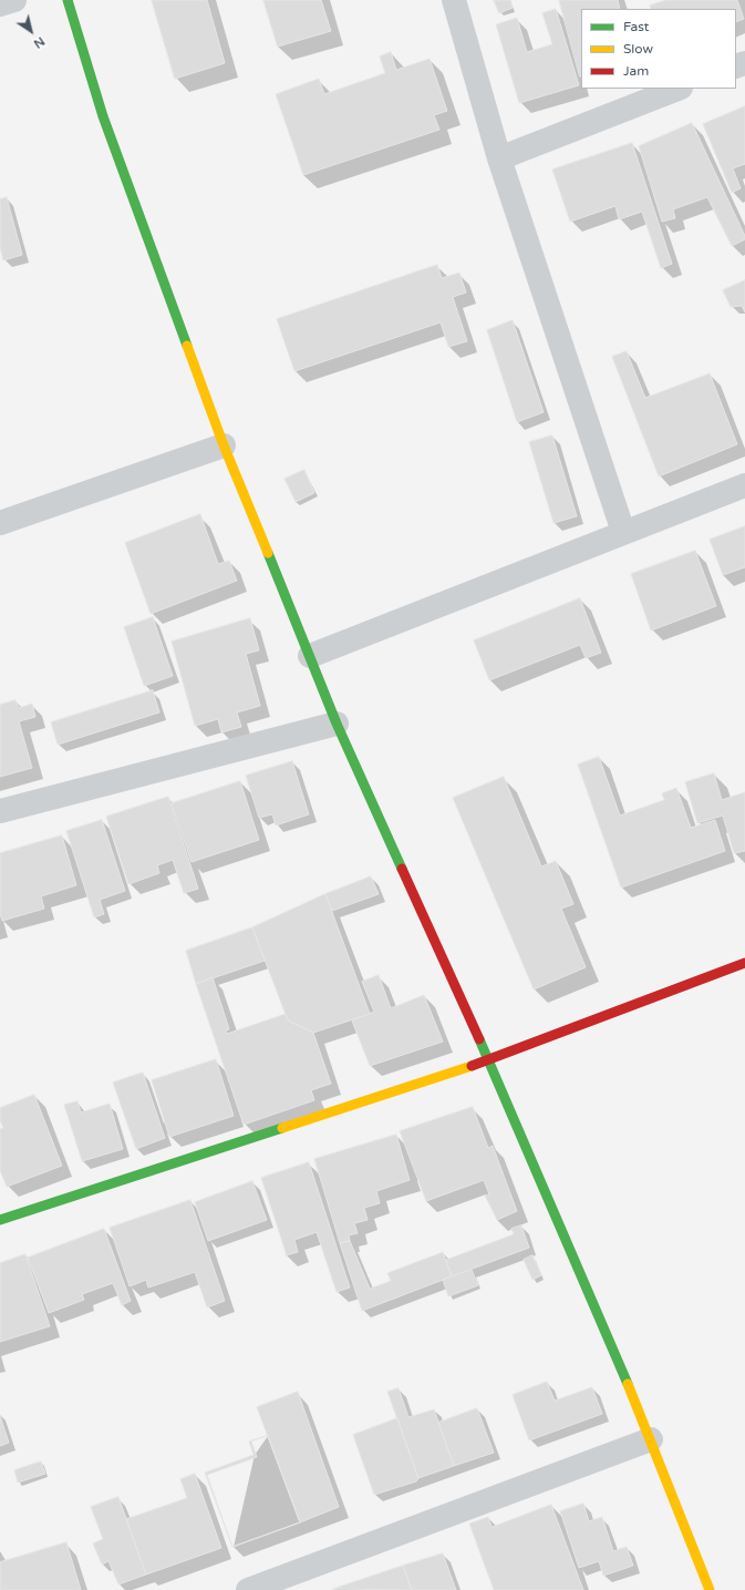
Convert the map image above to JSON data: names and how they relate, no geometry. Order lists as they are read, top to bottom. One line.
{"legend":["Fast","Slow","Jam"],"north":"bottom right"}
